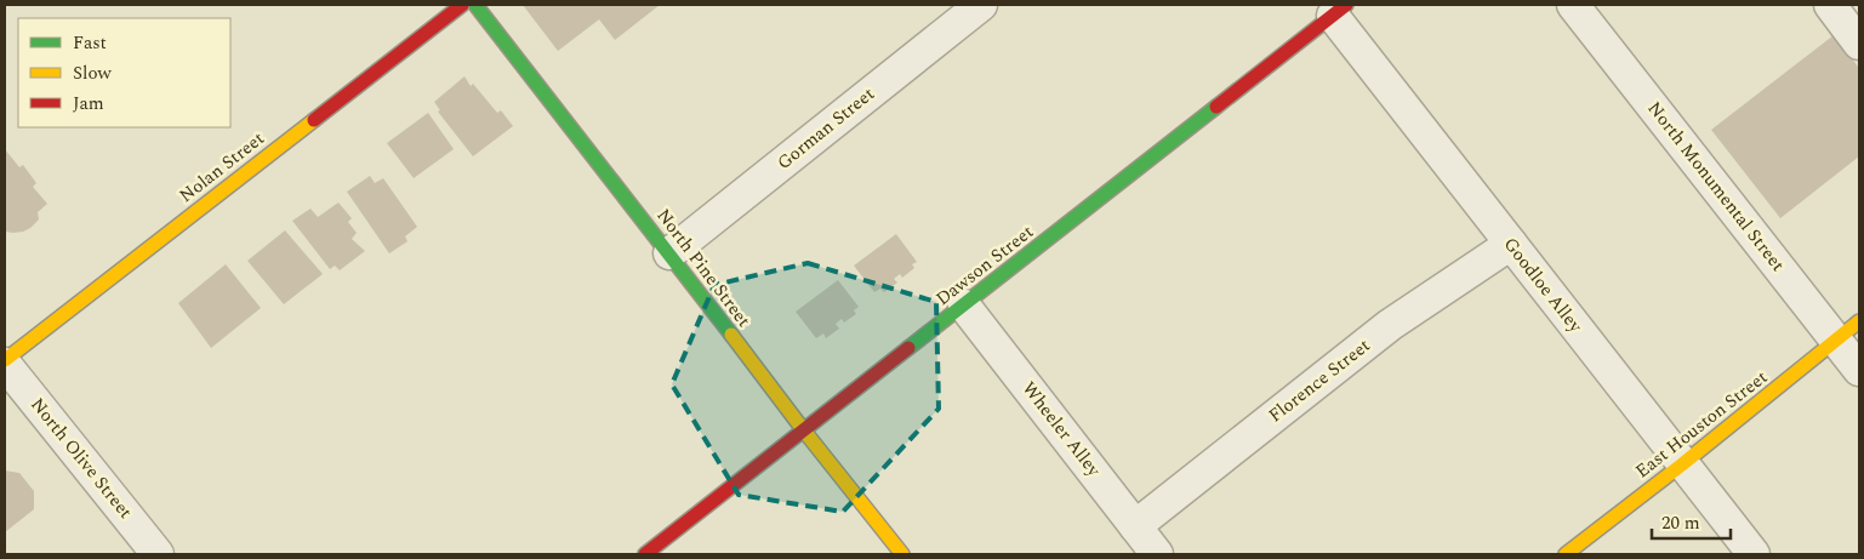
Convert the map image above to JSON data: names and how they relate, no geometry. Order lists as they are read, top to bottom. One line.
{"streets":{"street":["Gorman Street","Nolan Street","North Monumental Street","Dawson Street","North Pine Street","Goodloe Alley","Florence Street","East Houston Street","Wheeler Alley","North Olive Street"]},"crossings":[["Gorman Street","North Pine Street"],["Nolan Street","North Olive Street"],["North Monumental Street","East Houston Street"],["Dawson Street","North Pine Street"],["Dawson Street","Goodloe Alley"],["Dawson Street","Wheeler Alley"],["Goodloe Alley","Florence Street"],["Goodloe Alley","East Houston Street"],["Florence Street","Wheeler Alley"]],"legend":["Fast","Slow","Jam"],"scale_bar":"20 m"}
